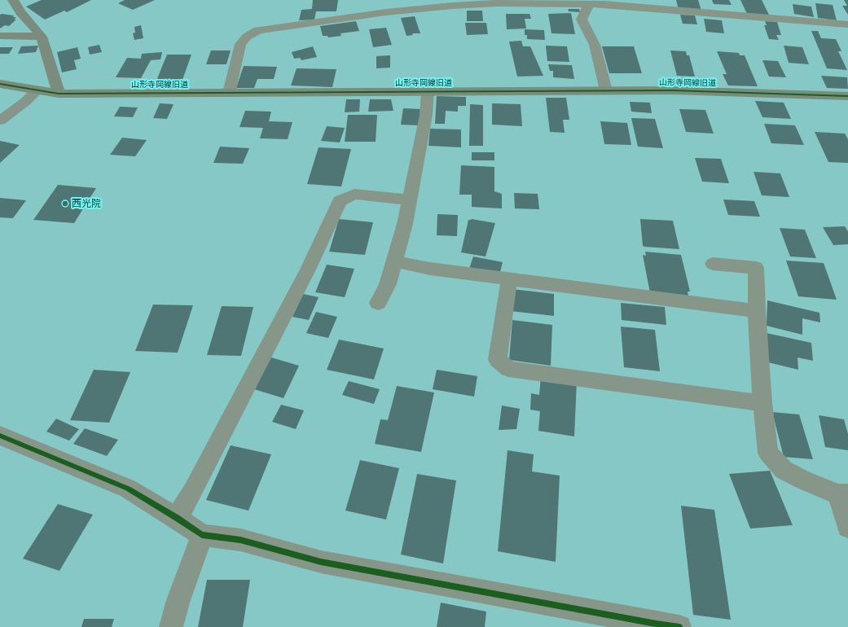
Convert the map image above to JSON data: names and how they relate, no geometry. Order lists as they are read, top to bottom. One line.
{"streets":{"street":["山形寺岡線旧道"]},"places":["西光院"]}
